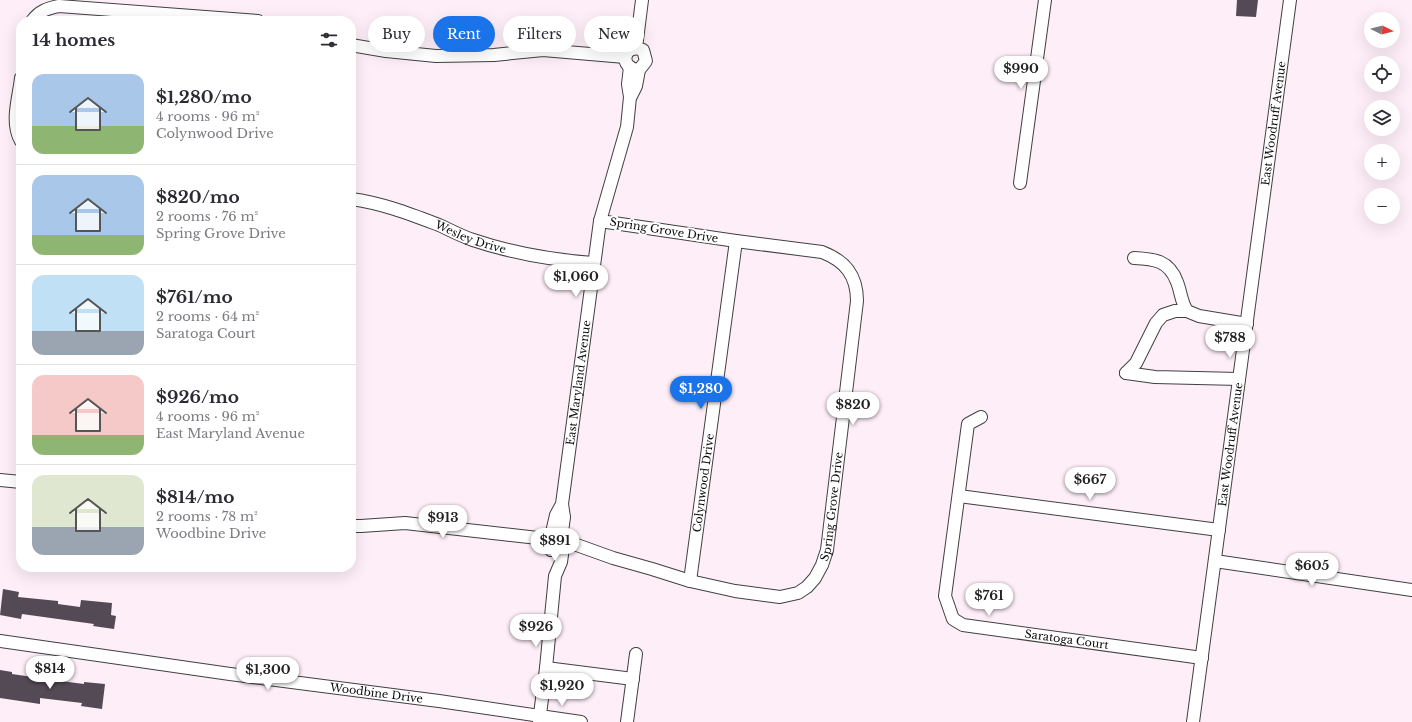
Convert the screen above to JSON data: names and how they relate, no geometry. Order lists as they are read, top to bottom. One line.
{"streets":{"street":["East Woodruff Avenue","Spring Grove Drive","Wesley Drive","East Maryland Avenue","Colynwood Drive","Saratoga Court","Woodbine Drive"]},"crossings":[["East Woodruff Avenue","Saratoga Court"],["Spring Grove Drive","East Maryland Avenue"],["Spring Grove Drive","Colynwood Drive"],["Wesley Drive","East Maryland Avenue"],["East Maryland Avenue","Woodbine Drive"]],"north":"right","page":{"map_buttons":["+","−"],"chip":["Buy","Rent","Filters","New"],"heading":"14 homes","price":["$990","$1,060","$788","$1,280","$820","$667","$913","$891","$605","$761","$926","$814","$1,300","$1,920"],"list":[{"name":"$1,280/mo","note":"4 rooms · 96 m² · Colynwood Drive"},{"name":"$820/mo","note":"2 rooms · 76 m² · Spring Grove Drive"},{"name":"$761/mo","note":"2 rooms · 64 m² · Saratoga Court"},{"name":"$926/mo","note":"4 rooms · 96 m² · East Maryland Avenue"},{"name":"$814/mo","note":"2 rooms · 78 m² · Woodbine Drive"}]}}
